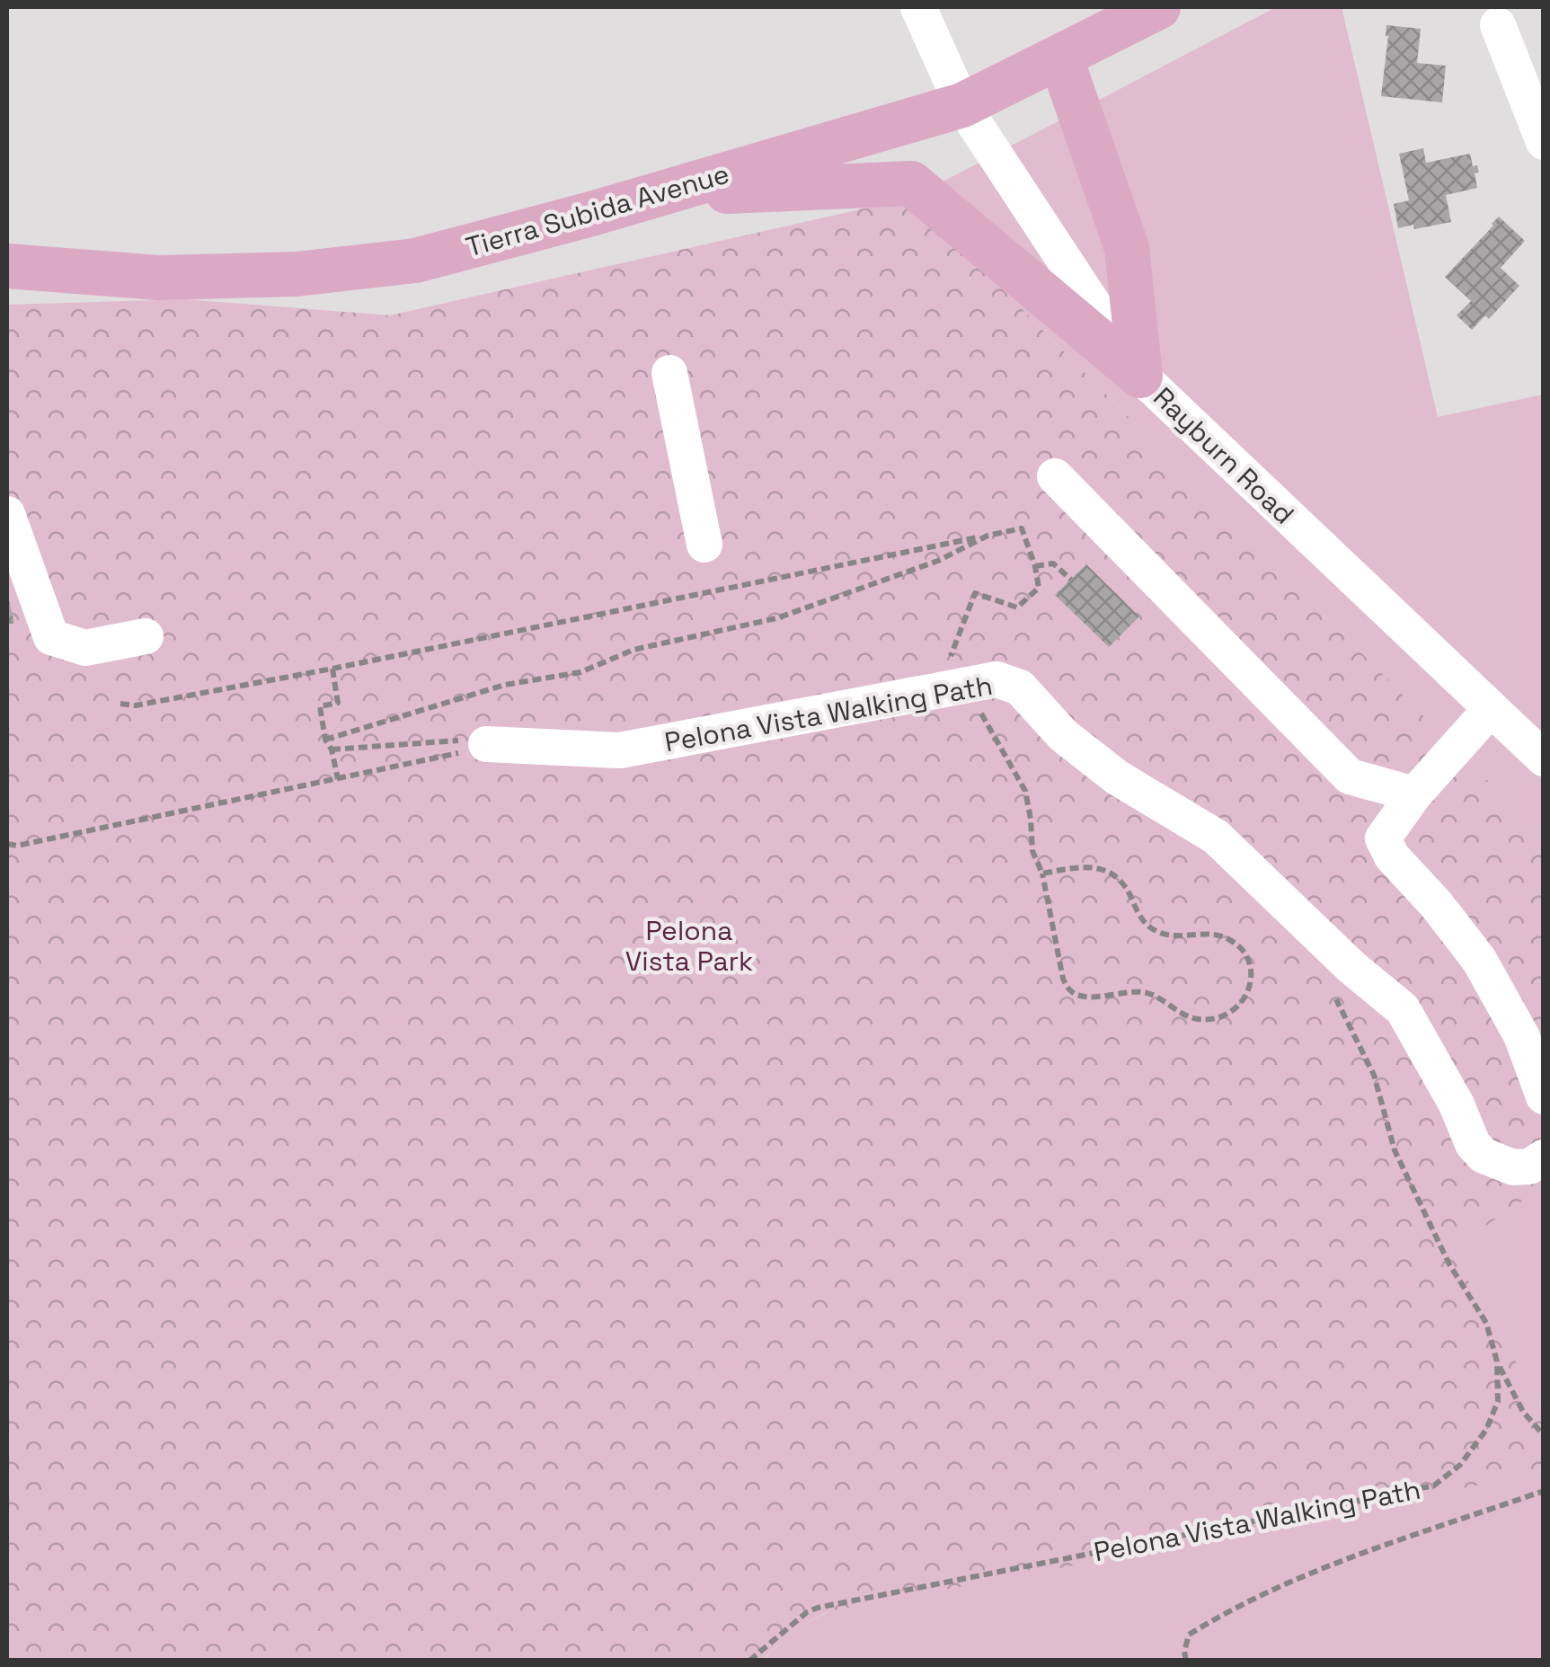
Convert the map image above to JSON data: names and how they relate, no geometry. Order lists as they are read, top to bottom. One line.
{"streets":{"main road":["Tierra Subida Avenue"],"street":["Rayburn Road","Pelona Vista Walking Path"]},"crossings":[["Tierra Subida Avenue","Rayburn Road"]],"parks":["Pelona Vista Park"]}
